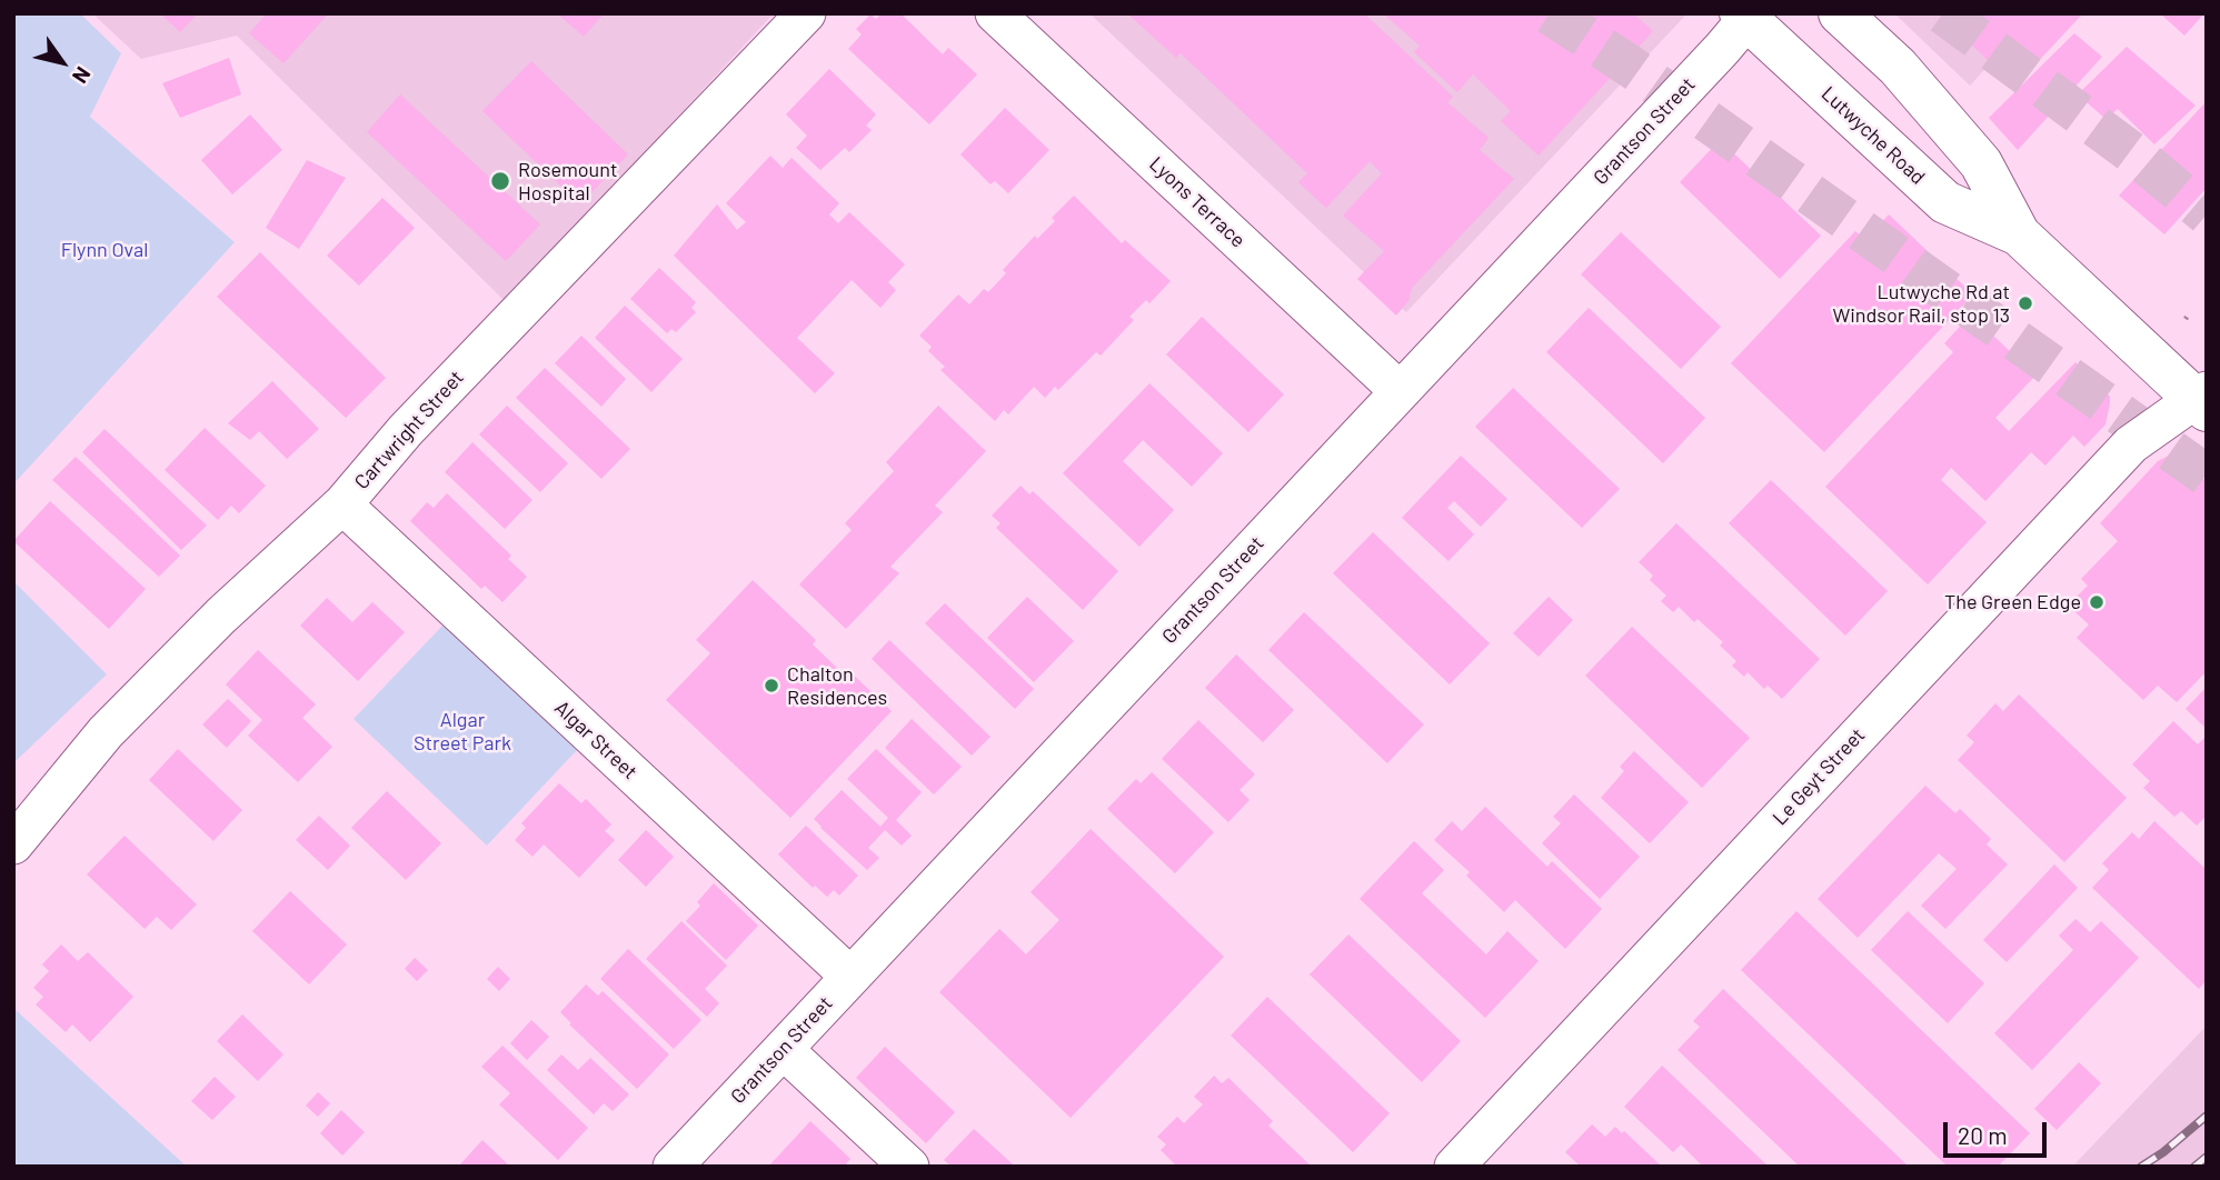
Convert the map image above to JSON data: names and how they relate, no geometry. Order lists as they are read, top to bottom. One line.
{"streets":{"highway":["Lutwyche Road"],"street":["Grantson Street","Lyons Terrace","Cartwright Street","Algar Street","Le Geyt Street"]},"crossings":[["Grantson Street","Lutwyche Road"],["Grantson Street","Lyons Terrace"],["Grantson Street","Algar Street"],["Lutwyche Road","Le Geyt Street"],["Cartwright Street","Algar Street"]],"parks":["Flynn Oval","Algar Street Park"],"places":["Rosemount Hospital","Lutwyche Rd at Windsor Rail, stop 13","The Green Edge","Chalton Residences"],"scale_bar":"20 m","north":"bottom right"}
